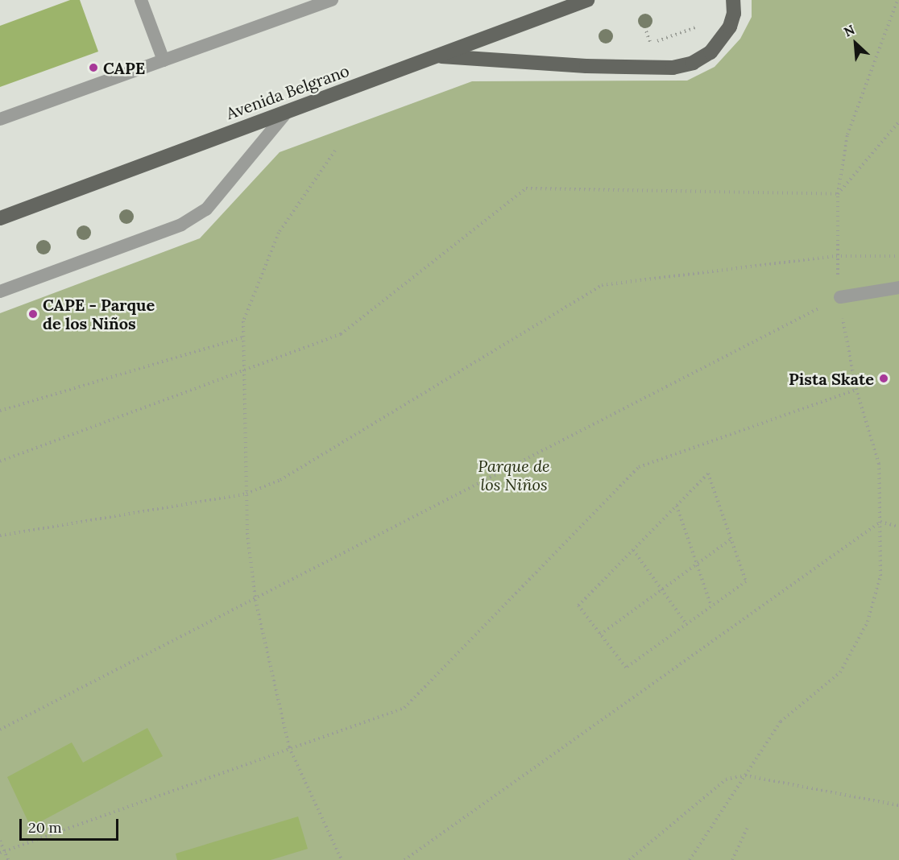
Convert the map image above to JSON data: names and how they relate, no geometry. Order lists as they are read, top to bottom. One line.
{"streets":{"main road":["Avenida Belgrano"]},"parks":["Parque de los Niños"],"places":["CAPE","CAPE - Parque de los Niños","Pista Skate"],"scale_bar":"20 m","north":"top left"}
